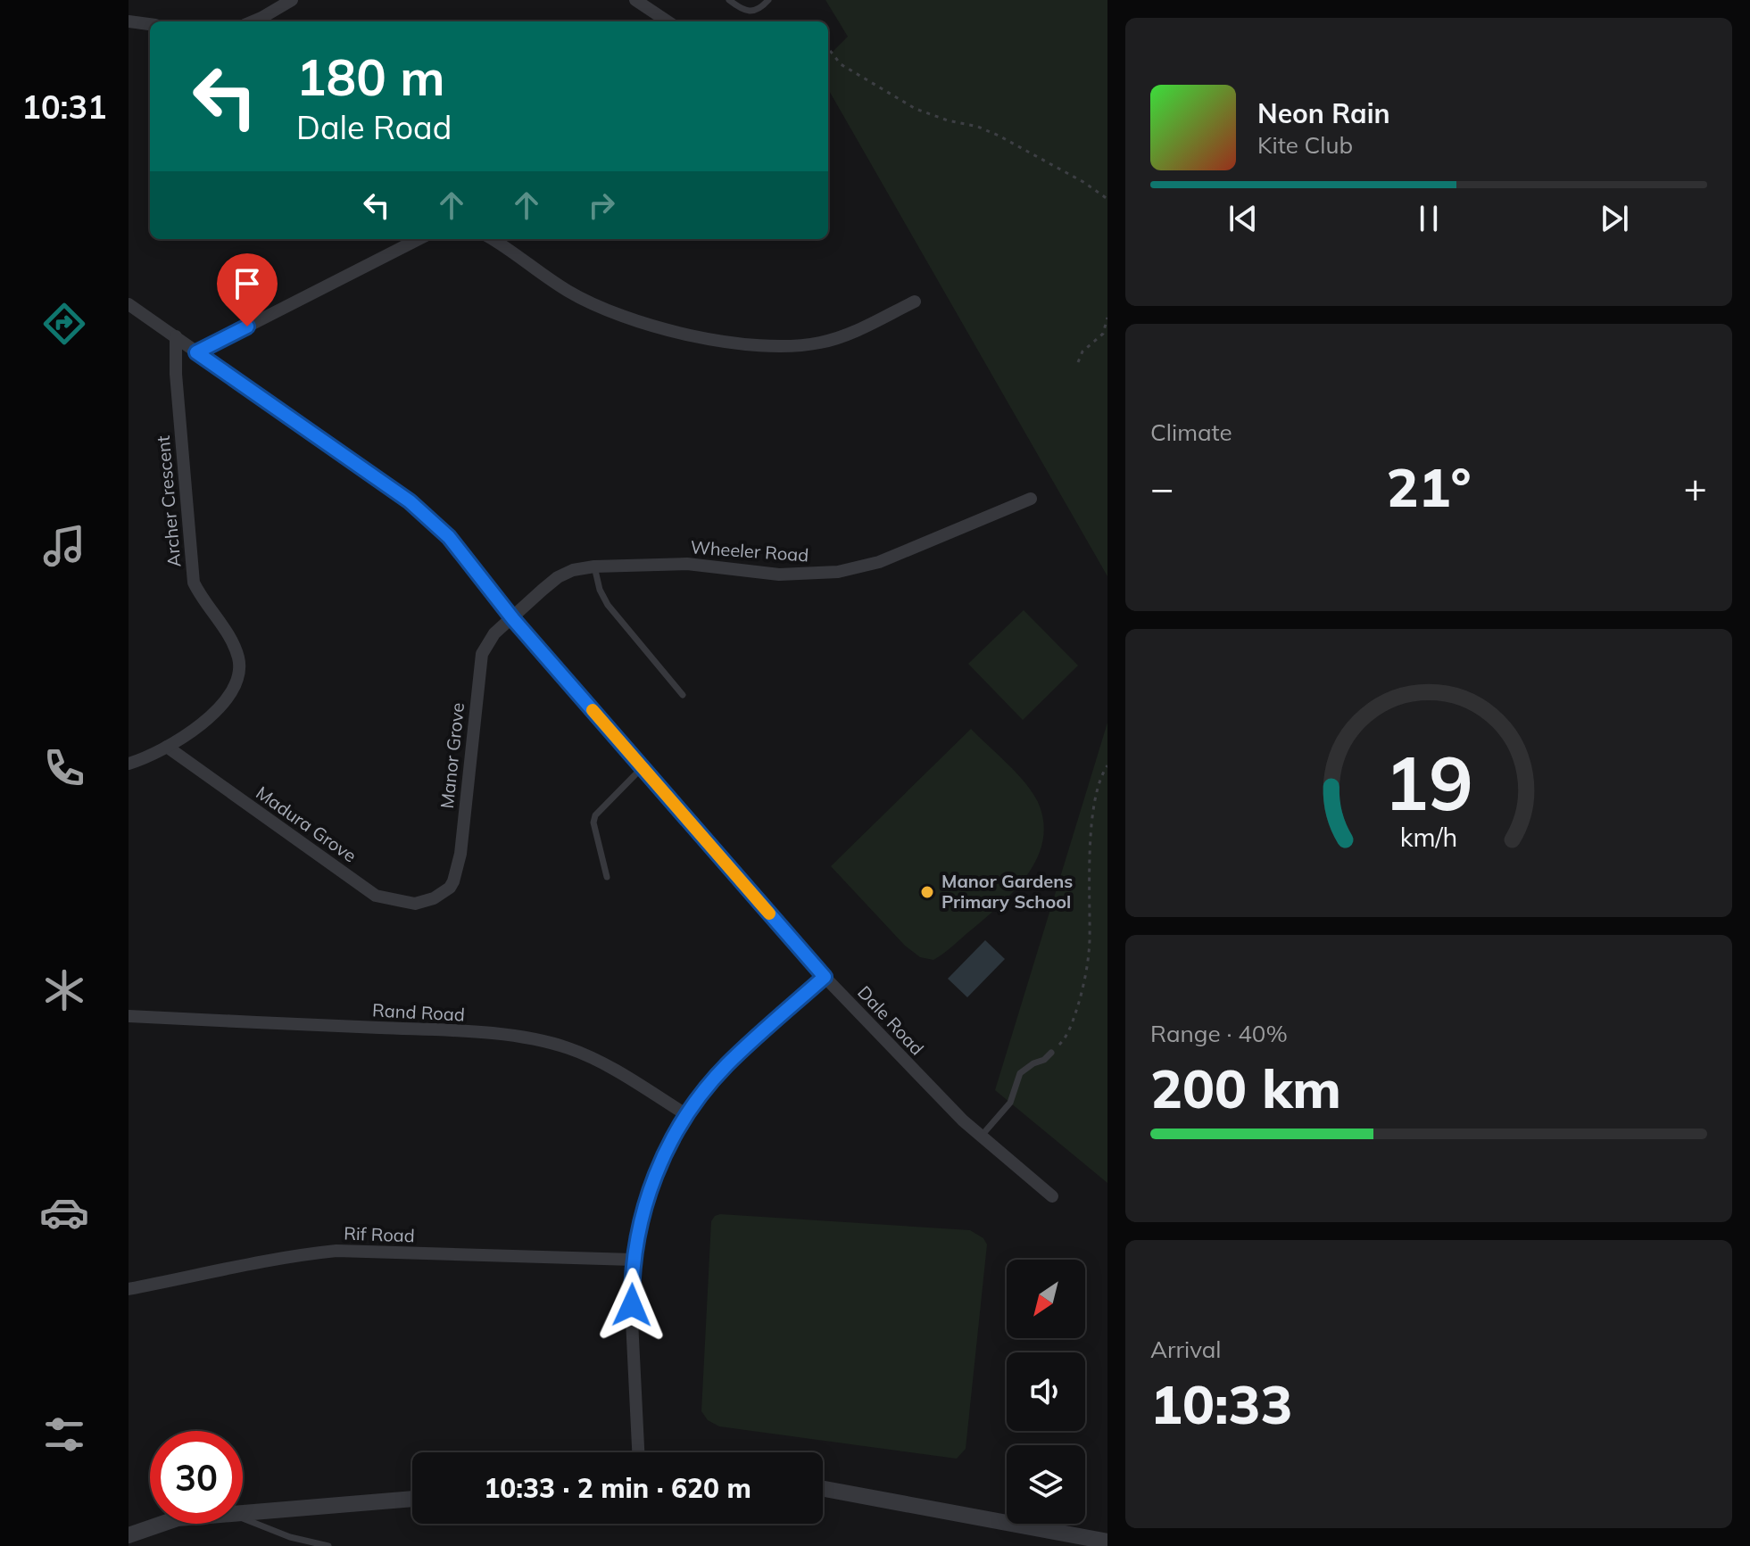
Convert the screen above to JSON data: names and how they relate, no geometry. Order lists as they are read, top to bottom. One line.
{"streets":{"street":["Archer Crescent","Wheeler Road","Manor Grove","Madura Grove","Rand Road","Dale Road","Rif Road"]},"crossings":[["Archer Crescent","Madura Grove"],["Archer Crescent","Dale Road"],["Wheeler Road","Manor Grove"],["Wheeler Road","Dale Road"],["Manor Grove","Madura Grove"],["Manor Grove","Dale Road"]],"places":["Manor Gardens Primary School"],"north":"bottom left","page":{"tabs":"10:31","turn":["180 m","Dale Road"],"song":["Neon Rain","Kite Club"],"tile":["Climate",["Range · 40%","200 km"],["Arrival","10:33"]],"heat":["−","21°","+"],"limit":"30","trip":"10:33 · 2 min · 620 m","gauge":["19","km/h"]}}
